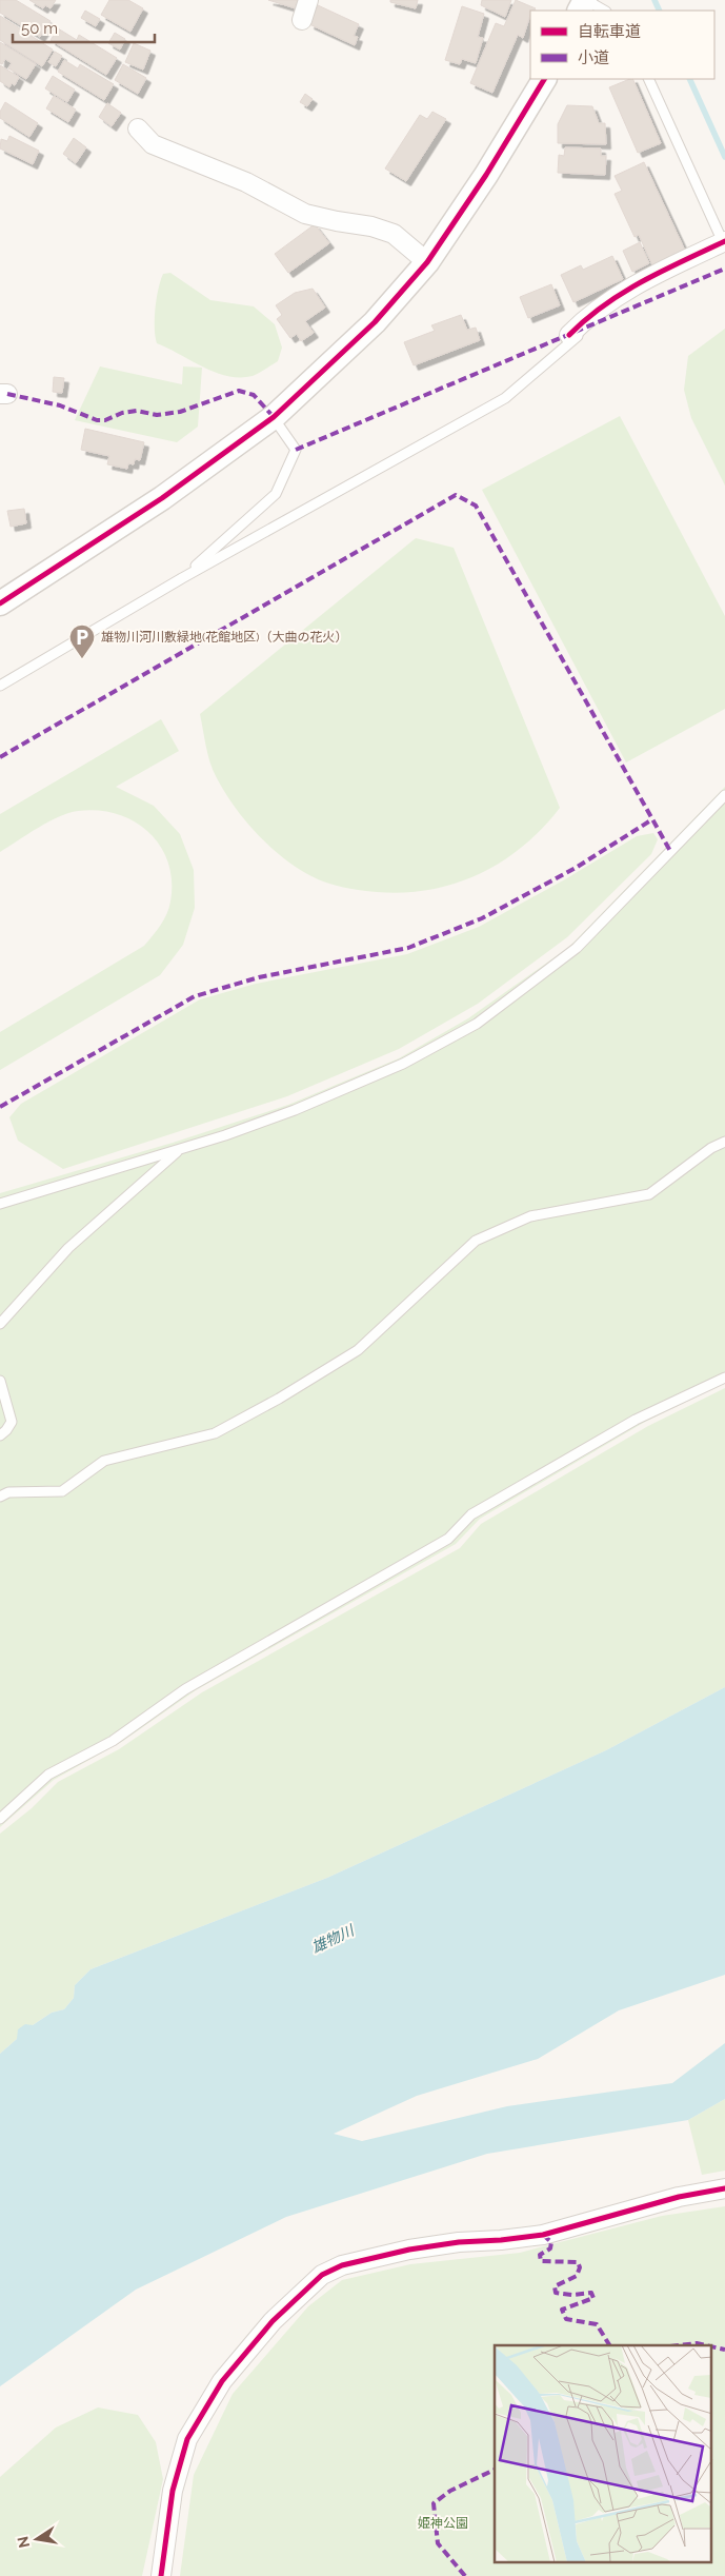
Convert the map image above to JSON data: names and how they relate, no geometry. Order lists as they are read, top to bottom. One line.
{"water":["雄物川"],"parks":["姫神公園"],"places":{"parking":["雄物川河川敷緑地(花館地区)（大曲の花火）"]},"legend":["自転車道","小道"],"scale_bar":"50 m","north":"left"}
